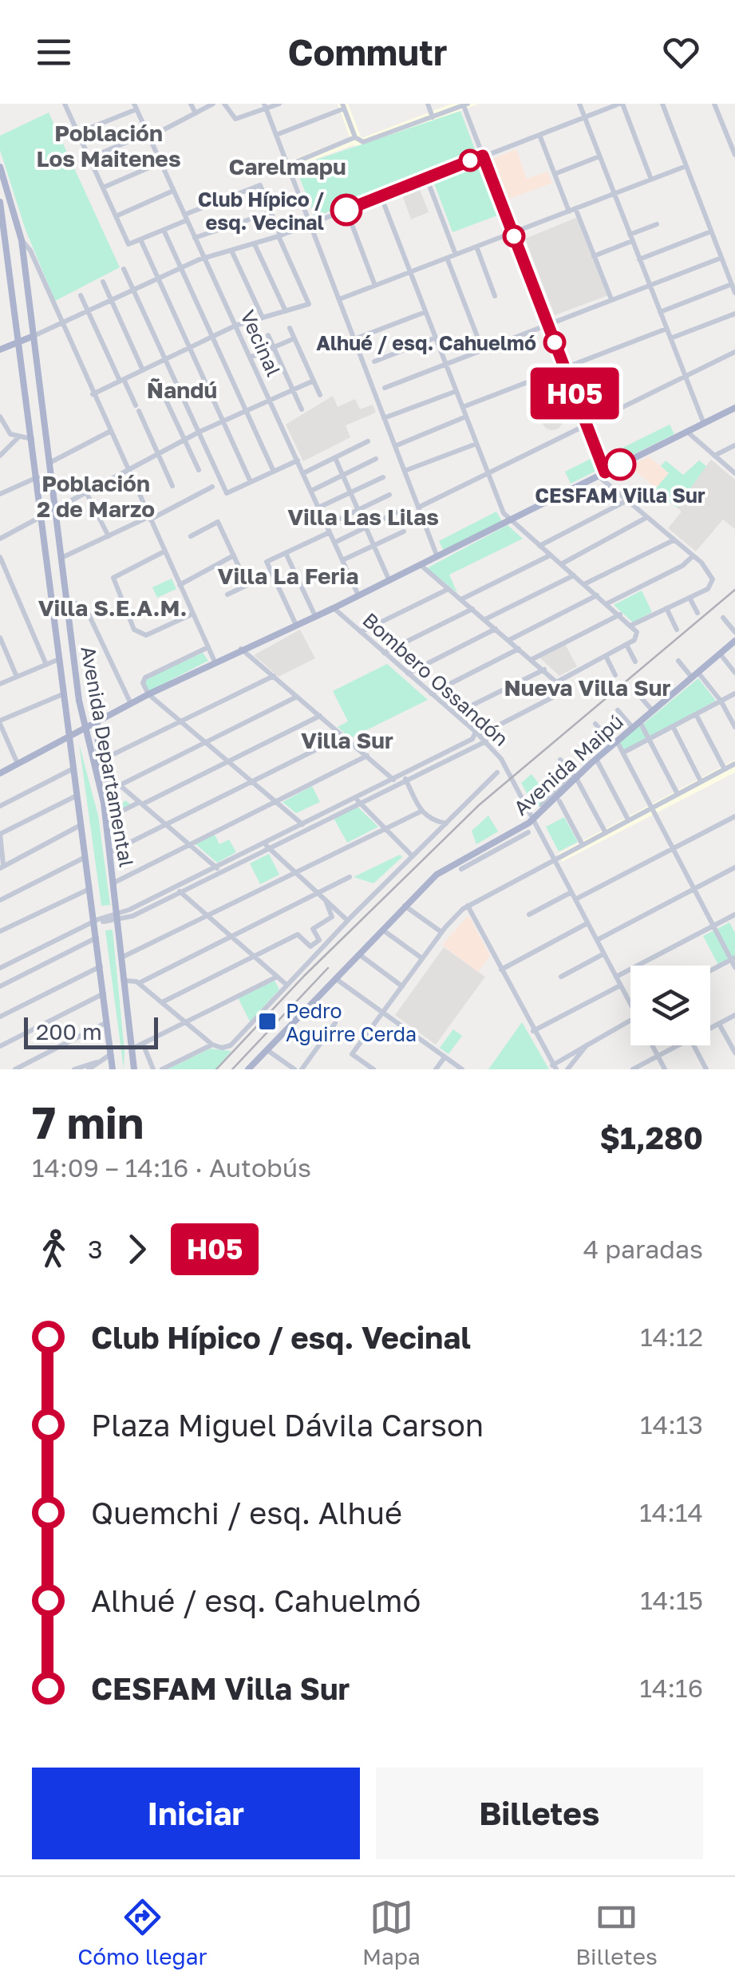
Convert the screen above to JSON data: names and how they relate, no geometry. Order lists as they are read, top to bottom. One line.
{"streets":{"main road":["Avenida Departamental","Avenida Maipú"],"street":["Vecinal","Bombero Ossandón"]},"crossings":[["Bombero Ossandón","Avenida Maipú"]],"districts":["Población Los Maitenes","Carelmapu","Ñandú","Población 2 de Marzo","Villa Las Lilas","Villa La Feria","Villa S.E.A.M.","Nueva Villa Sur","Villa Sur"],"places":{"other":["Club Hípico / esq. Vecinal","Alhué / esq. Cahuelmó","CESFAM Villa Sur"],"transit":["Pedro Aguirre Cerda"]},"lines":["bus line H05"],"scale_bar":"200 m","page":{"header":"Commutr","on_map":"H05","scale":"200 m","heading":["7 min","14:09 – 14:16 · Autobús","$1,280"],"legs":["3","H05","4 paradas"],"list":[{"name":"Club Hípico / esq. Vecinal","value":"14:12"},{"name":"Plaza Miguel Dávila Carson","value":"14:13"},{"name":"Quemchi / esq. Alhué","value":"14:14"},{"name":"Alhué / esq. Cahuelmó","value":"14:15"},{"name":"CESFAM Villa Sur","value":"14:16"}],"buttons":["Iniciar","Billetes"],"tabs":["Cómo llegar","Mapa","Billetes"]}}
